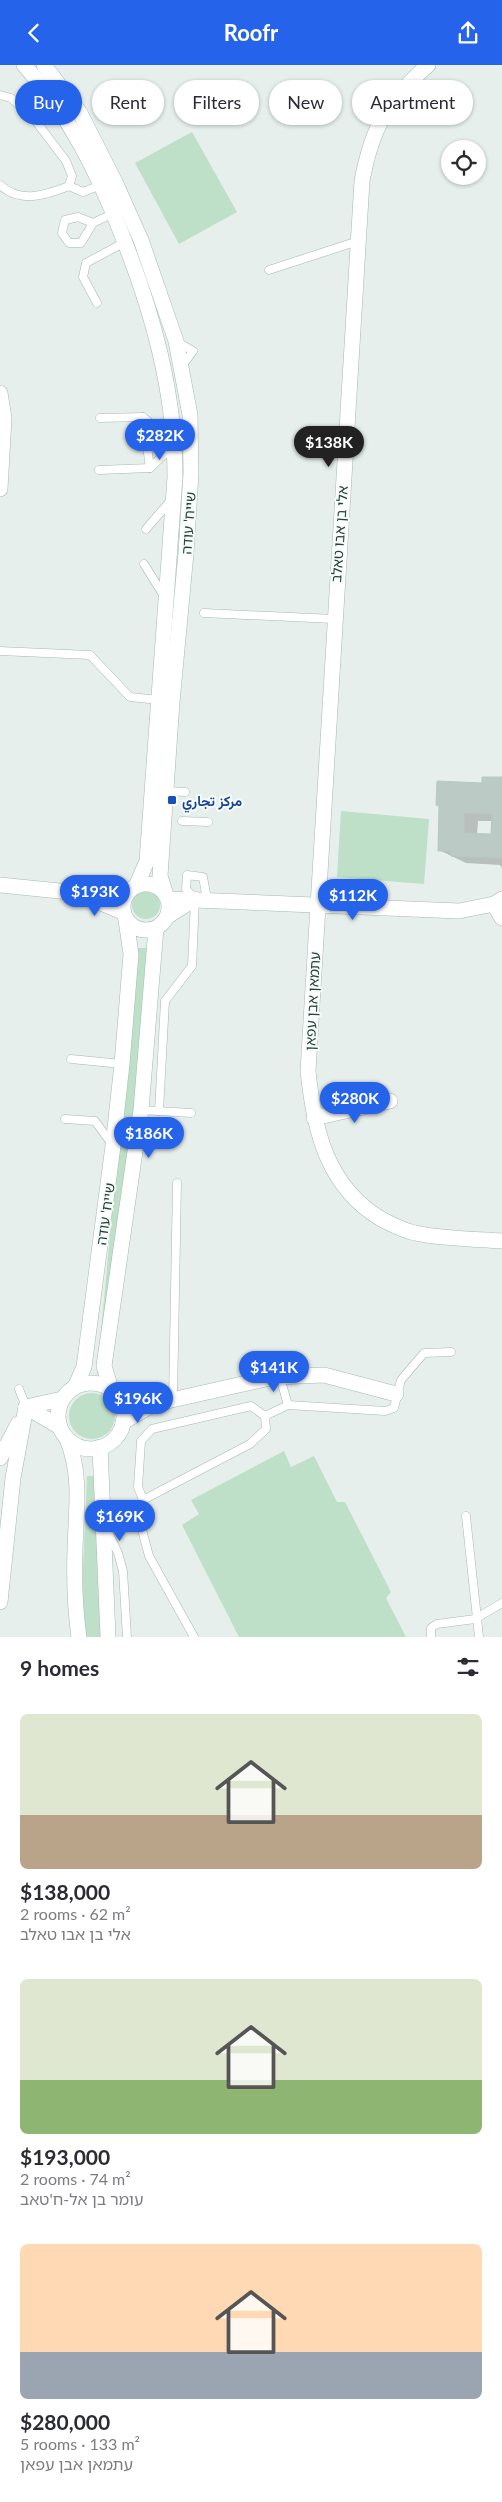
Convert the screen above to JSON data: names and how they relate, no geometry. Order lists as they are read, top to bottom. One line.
{"streets":{"main road":["שייח' עודה","אלי בן אבו טאלב","עתמאן אבן עפאן"]},"crossings":[["אלי בן אבו טאלב","עתמאן אבן עפאן"]],"places":{"transit":["مركز تجاري"]},"page":{"header":"Roofr","chip":["Buy","Rent","Filters","New","Apartment"],"price":["$282K","$138K","$193K","$112K","$280K","$186K","$141K","$196K","$169K"],"heading":"9 homes","list":[{"name":"$138,000","note":"2 rooms · 62 m² · אלי בן אבו טאלב"},{"name":"$193,000","note":"2 rooms · 74 m² · עומר בן אל-ח'טאב"},{"name":"$280,000","note":"5 rooms · 133 m² · עתמאן אבן עפאן"}]}}
